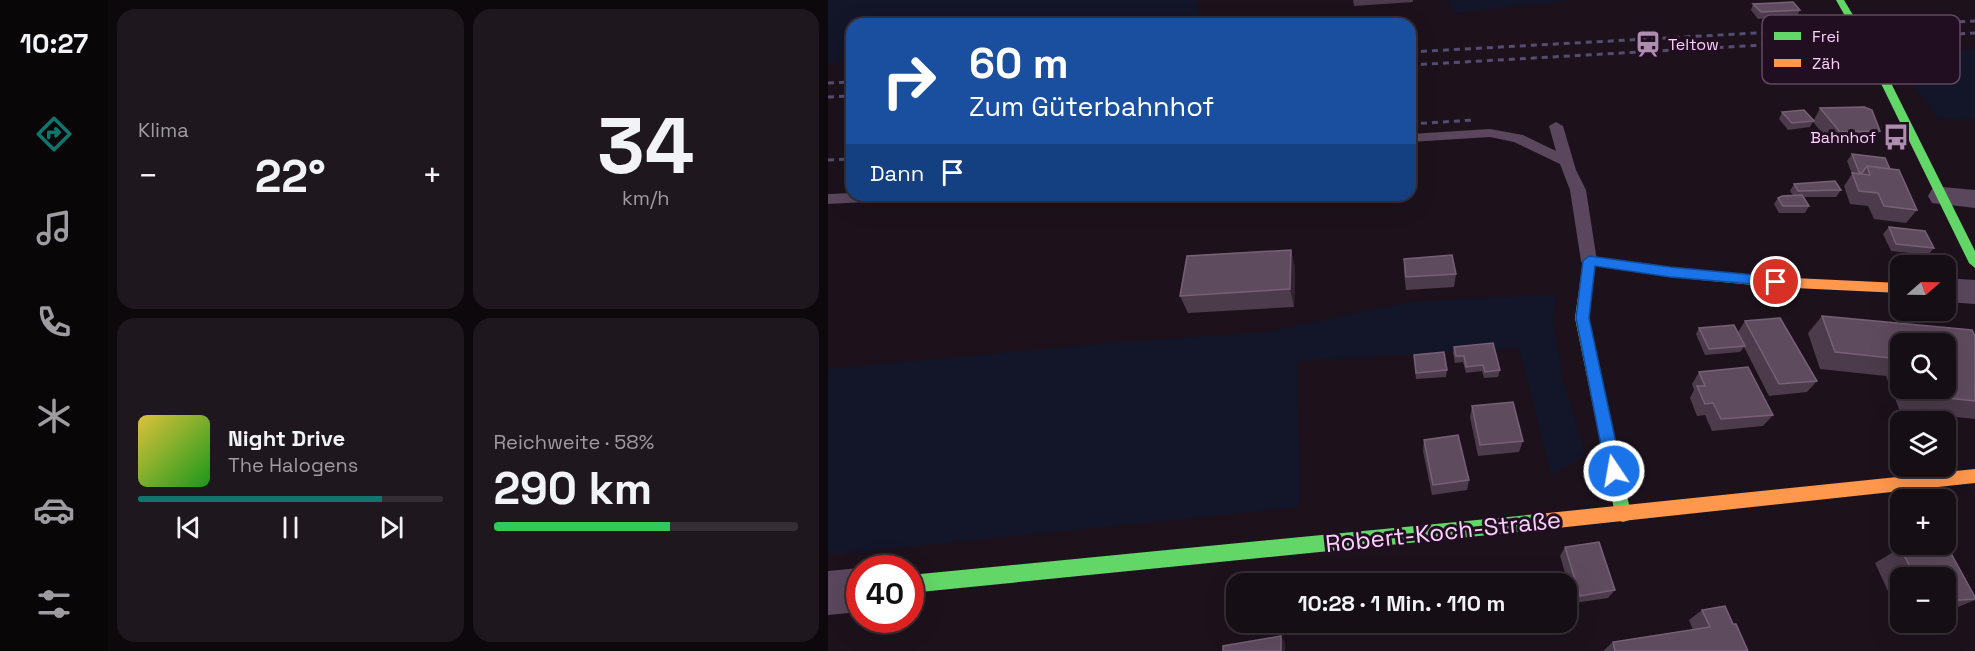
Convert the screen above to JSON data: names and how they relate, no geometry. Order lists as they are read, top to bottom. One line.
{"streets":{"street":["Robert-Koch-Straße"]},"places":{"station":["Teltow"],"bus stop":["Bahnhof"]},"legend":["Frei","Zäh"],"north":"right","page":{"tabs":"10:27","tile":["Klima",["34","km/h"],["Reichweite · 58%","290 km"]],"turn":["60 m","Zum Güterbahnhof"],"then":"Dann","heat":["−","22°","+"],"map_buttons":["+","−"],"song":["Night Drive","The Halogens"],"limit":"40","trip":"10:28 · 1 Min. · 110 m"}}
